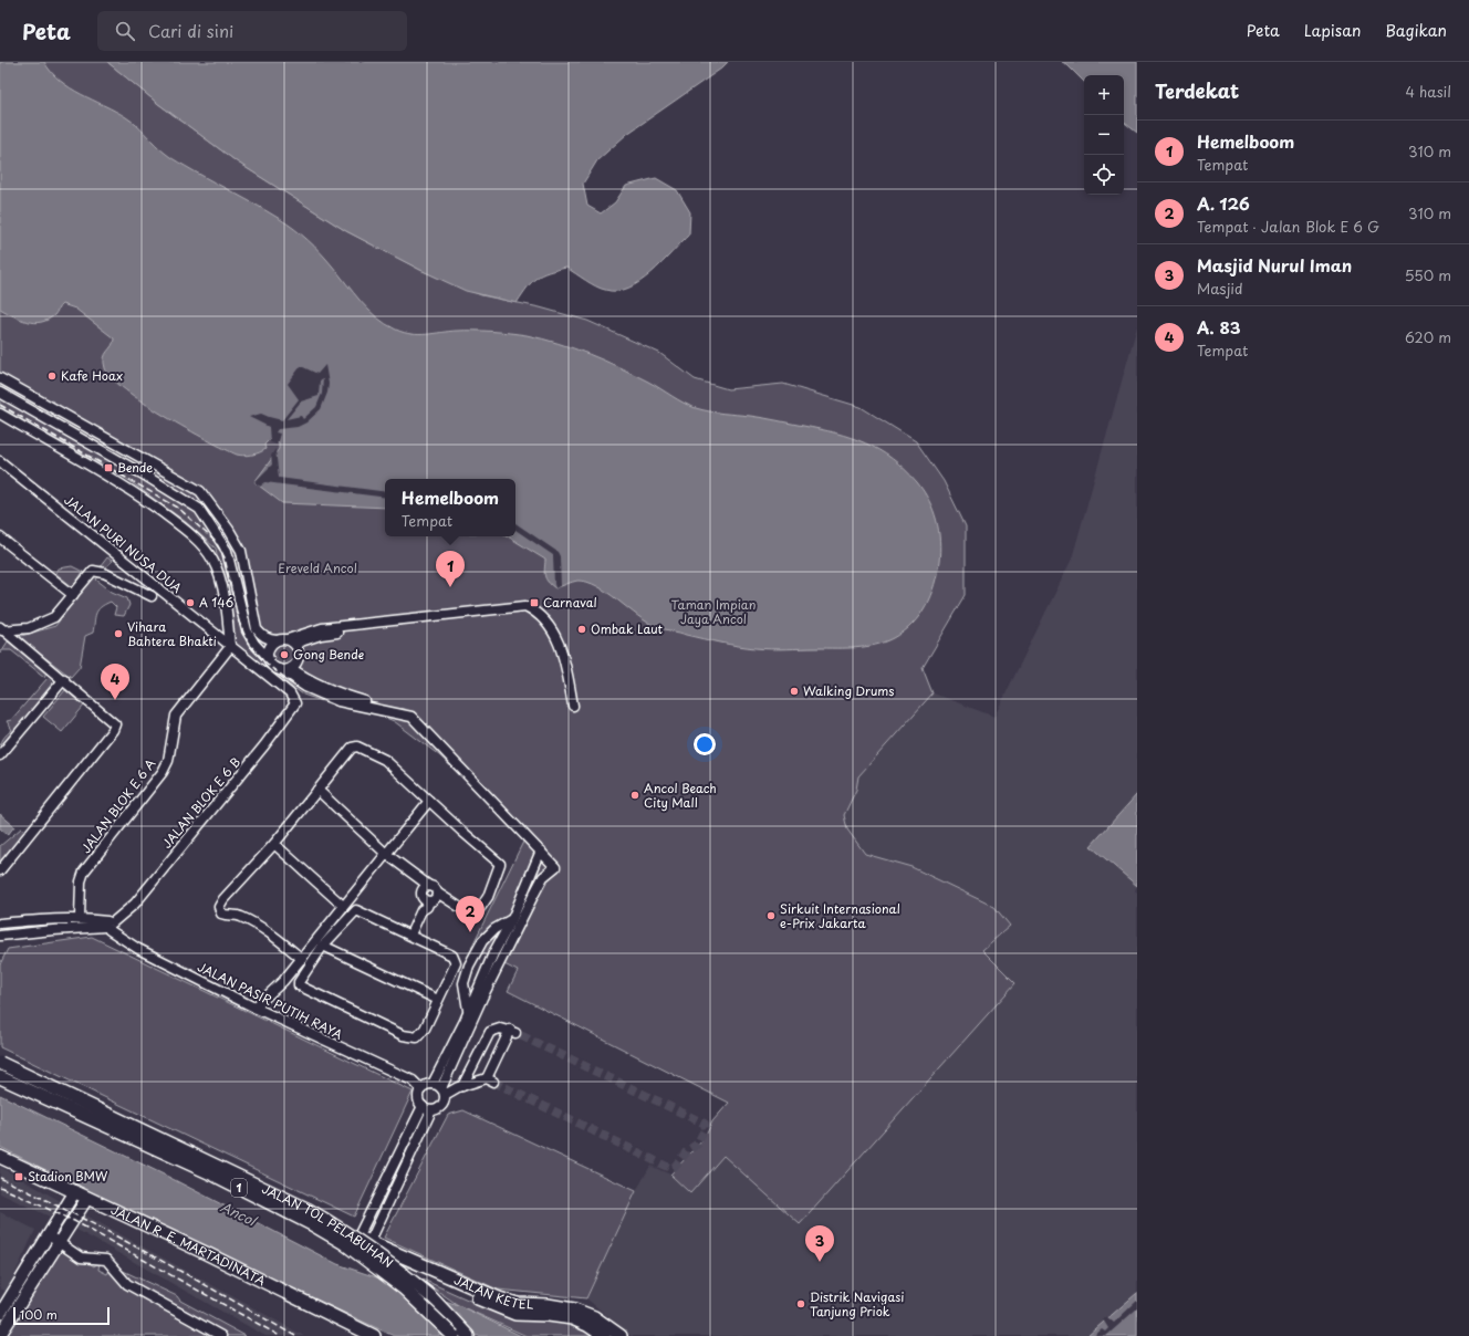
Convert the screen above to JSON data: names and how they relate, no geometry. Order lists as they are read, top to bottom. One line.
{"streets":{"highway":["1","JALAN TOL PELABUHAN","JALAN R. E. MARTADINATA","JALAN KETEL"],"street":["JALAN PURI NUSA DUA","JALAN BLOK E 6 B","JALAN BLOK E 6 A","JALAN PASIR PUTIH RAYA"]},"crossings":[["JALAN PURI NUSA DUA","JALAN BLOK E 6 B"],["JALAN PURI NUSA DUA","JALAN BLOK E 6 A"],["JALAN BLOK E 6 B","JALAN PASIR PUTIH RAYA"],["JALAN BLOK E 6 A","JALAN PASIR PUTIH RAYA"]],"water":["Ancol"],"parks":["Ereveld Ancol","Taman Impian Jaya Ancol"],"places":{"other":["Kafe Hoax","A 146","Ombak Laut","Vihara Bahtera Bhakti","Gong Bende","Walking Drums","Ancol Beach City Mall","Sirkuit Internasional e-Prix Jakarta","Distrik Navigasi Tanjung Priok"],"transit":["Bende","Carnaval","Stadion BMW"]},"scale_bar":"100 m","page":{"header":"Peta","search":"Cari di sini","nav":["Peta","Lapisan","Bagikan"],"heading":["Terdekat","4 hasil"],"map_buttons":["+","−"],"list":[{"mark":"1","name":"Hemelboom","note":"Tempat","value":"310 m"},{"mark":"2","name":"A. 126","note":"Tempat · Jalan Blok E 6 G","value":"310 m"},{"mark":"3","name":"Masjid Nurul Iman","note":"Masjid","value":"550 m"},{"mark":"4","name":"A. 83","note":"Tempat","value":"620 m"}],"popup":["Hemelboom","Tempat"],"pins":["1","4","2","3"],"scale":"100 m"}}
